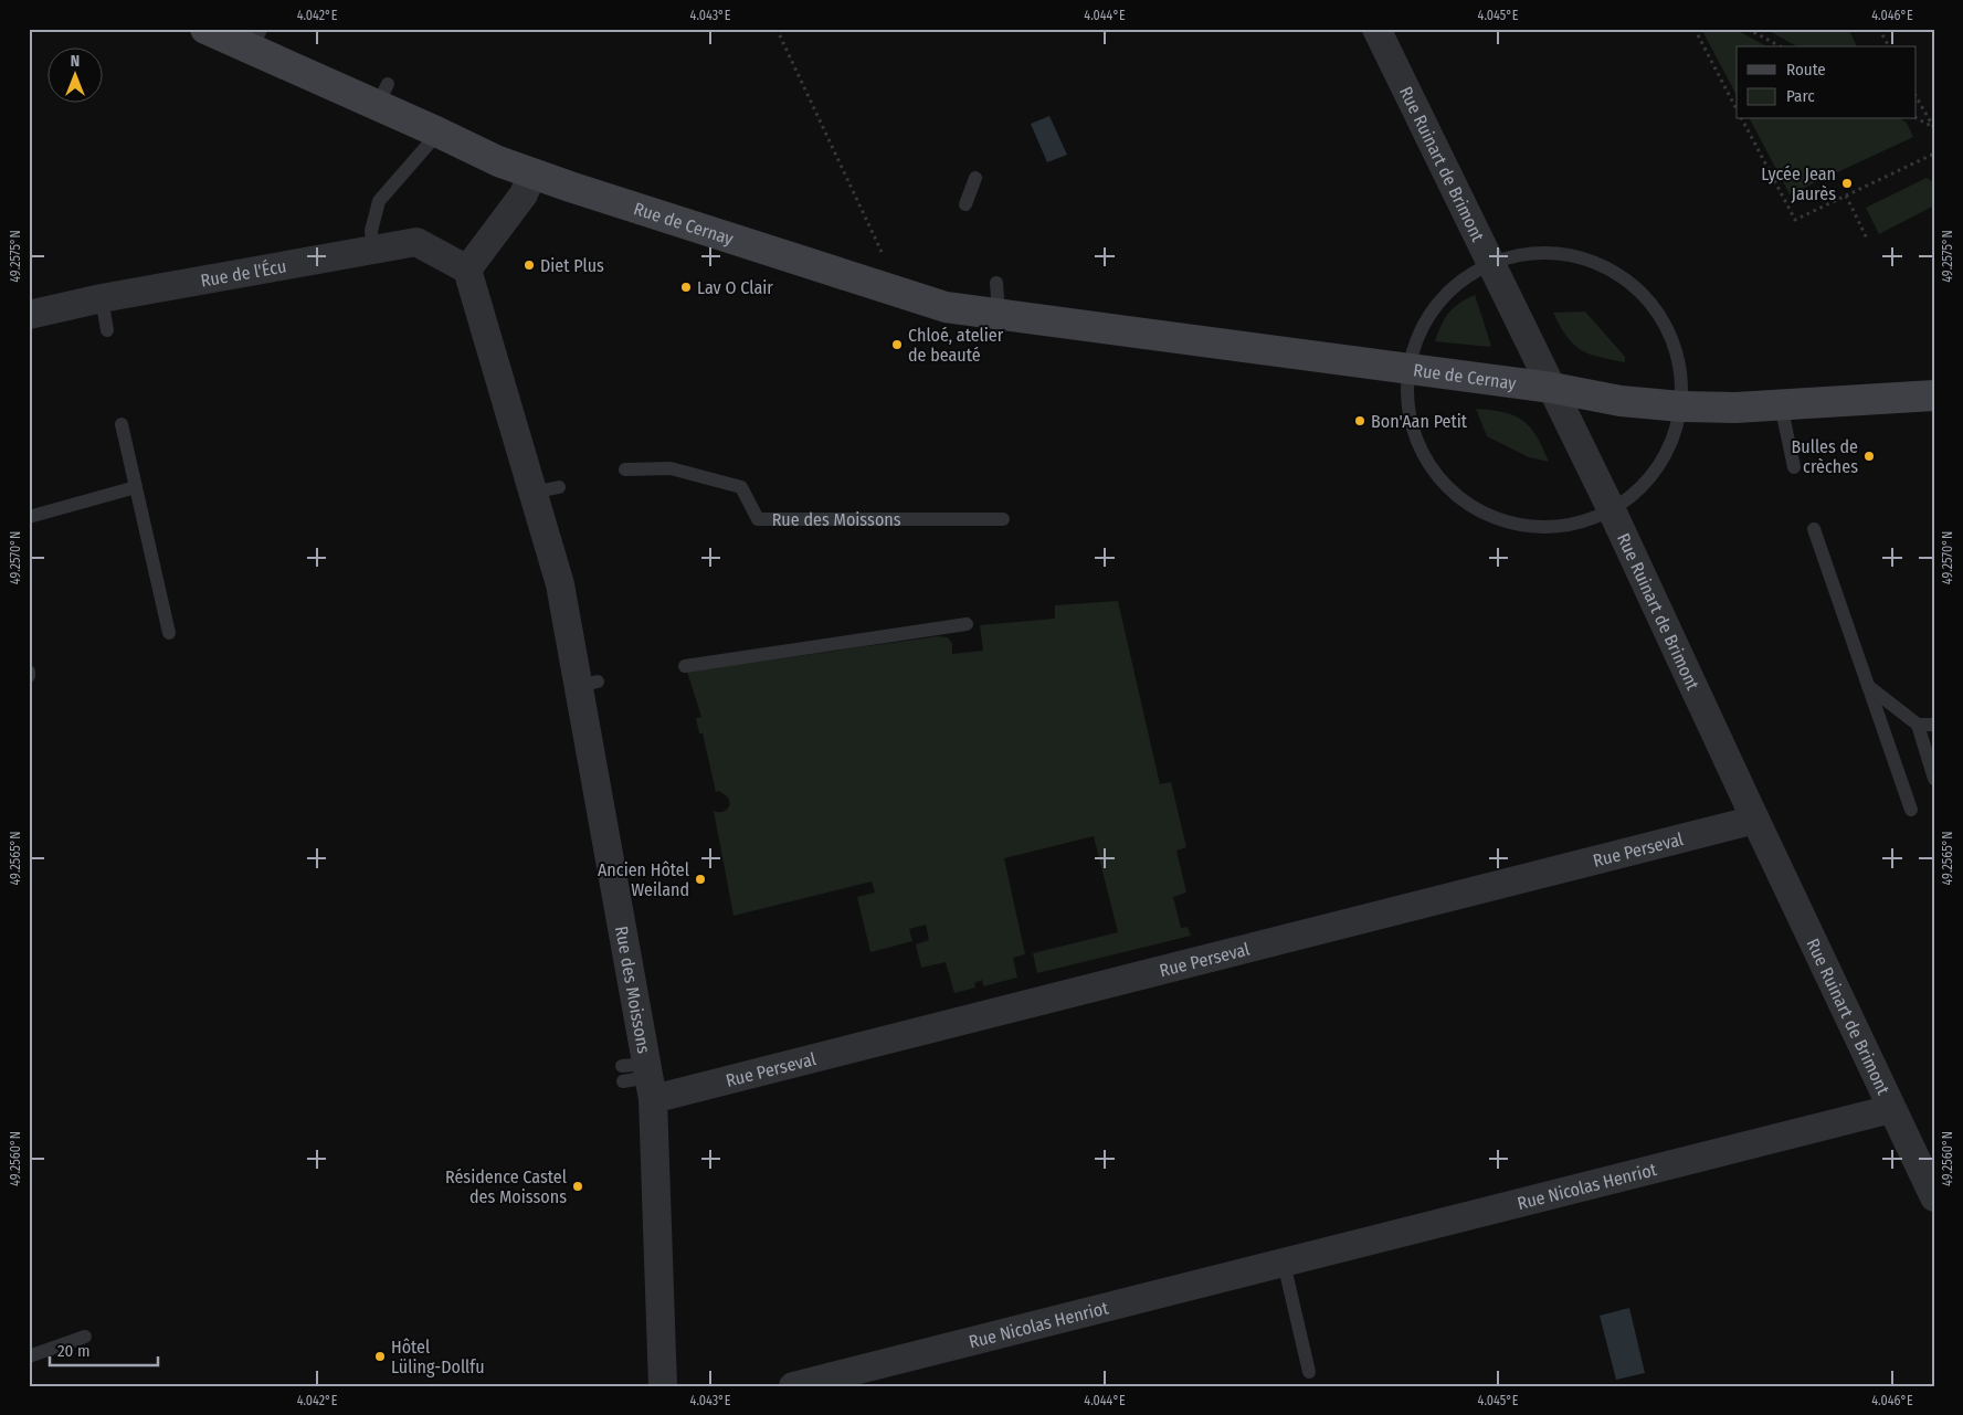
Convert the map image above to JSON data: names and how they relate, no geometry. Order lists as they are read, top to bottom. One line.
{"streets":{"main road":["Rue de Cernay"],"street":["Rue Ruinart de Brimont","Rue de l'Écu","Rue des Moissons","Rue Perseval","Rue Nicolas Henriot"]},"crossings":[["Rue Ruinart de Brimont","Rue de Cernay"],["Rue Ruinart de Brimont","Rue Perseval"],["Rue Ruinart de Brimont","Rue Nicolas Henriot"],["Rue de l'Écu","Rue des Moissons"],["Rue des Moissons","Rue Perseval"]],"places":["Lycée Jean Jaurès","Diet Plus","Lav O Clair","Chloé, atelier de beauté","Bon'Aan Petit","Bulles de crèches","Ancien Hôtel Weiland","Résidence Castel des Moissons","Hôtel Lüling-Dollfu"],"legend":["Route","Parc"],"scale_bar":"20 m","north":"top","coordinates":["4.042°E","4.043°E","4.044°E","4.045°E","4.046°E","49.2575°N","49.2570°N","49.2565°N","49.2560°N"]}
